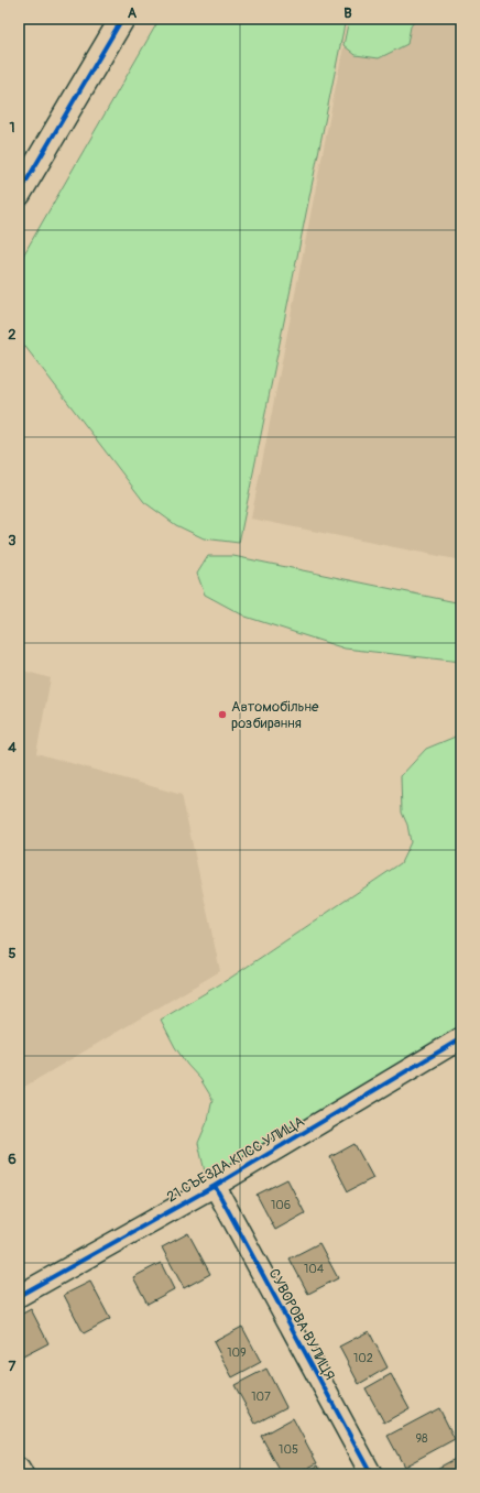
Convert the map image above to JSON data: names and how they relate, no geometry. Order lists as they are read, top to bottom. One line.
{"streets":{"street":["21 СЪЕЗДА КПСС УЛИЦА","СУВОРОВА ВУЛИЦЯ"]},"crossings":[["21 СЪЕЗДА КПСС УЛИЦА","СУВОРОВА ВУЛИЦЯ"]],"places":["Автомобільне розбирання"],"house_numbers":["106","104","109","102","107","98","105"],"grid":{"columns":["A","B"],"rows":["1","2","3","4","5","6","7"]}}
